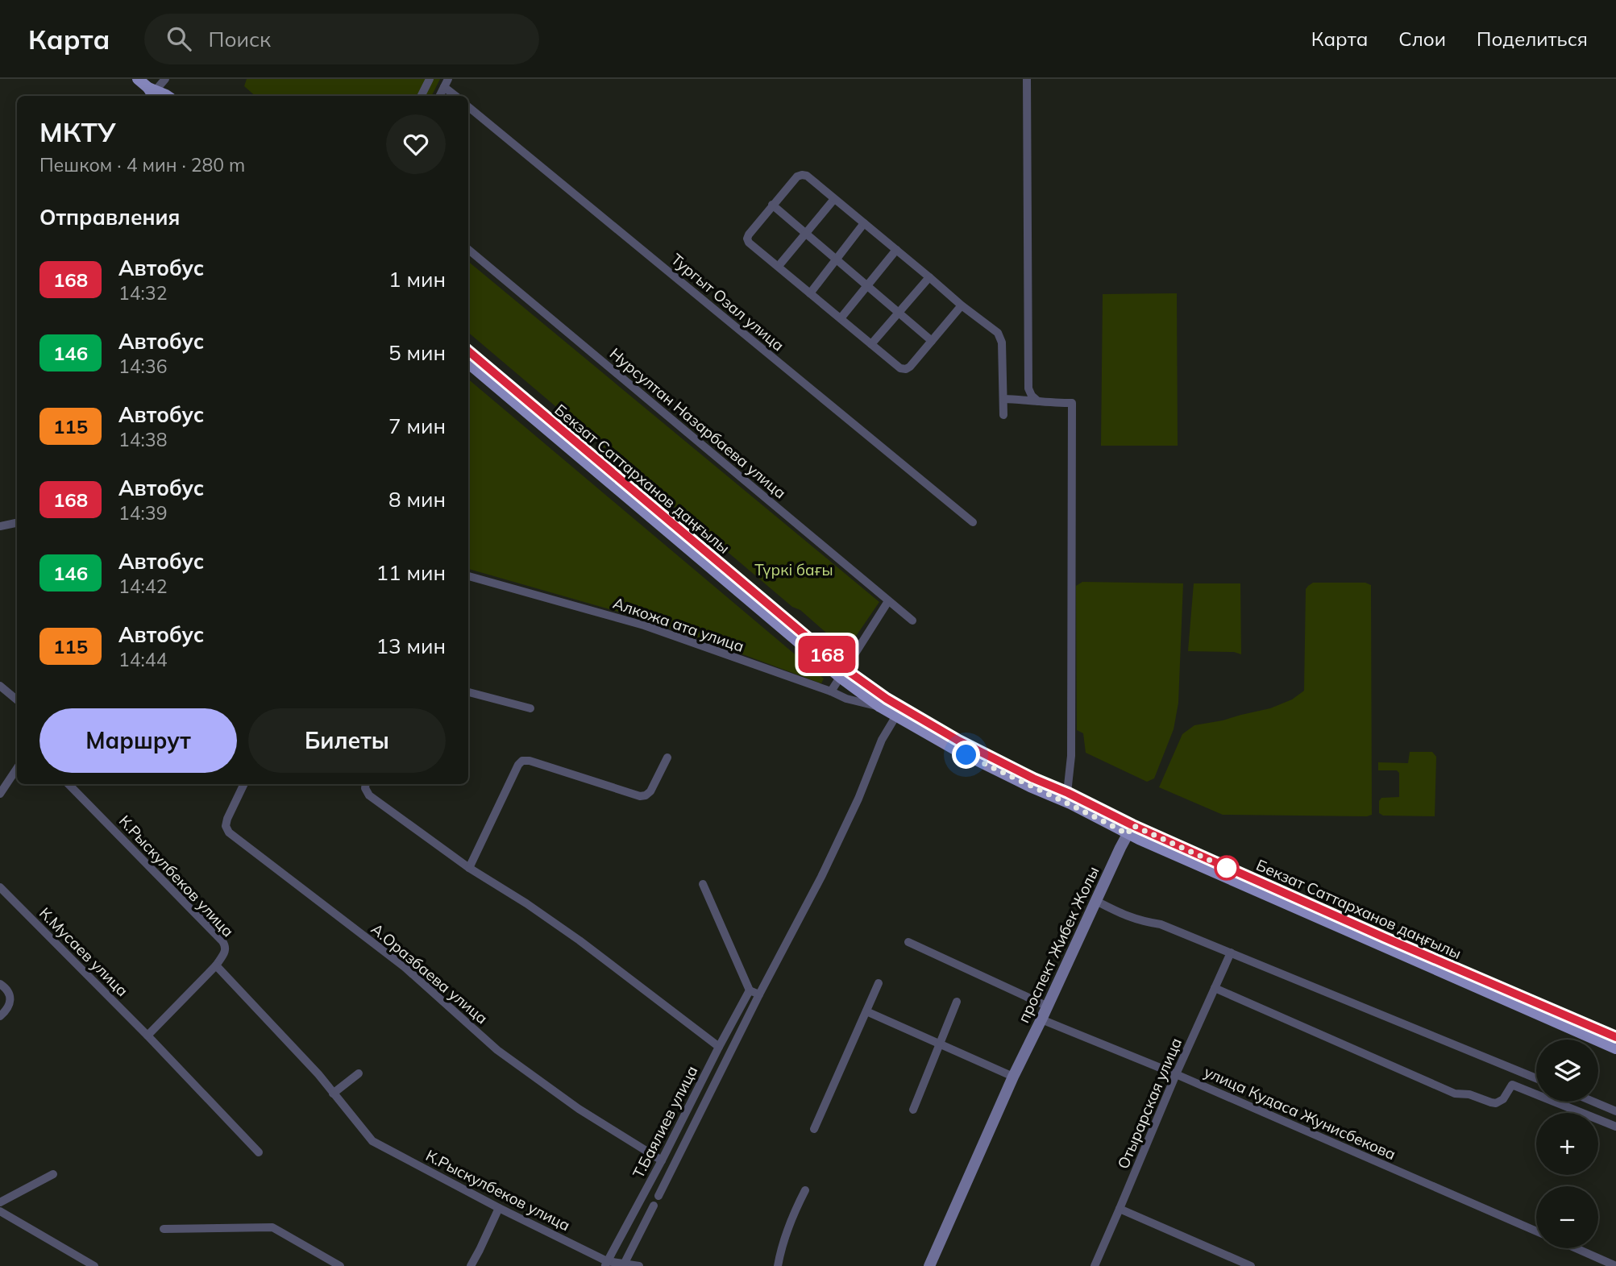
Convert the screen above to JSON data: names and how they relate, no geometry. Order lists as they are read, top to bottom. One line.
{"streets":{"main road":["Бекзат Саттарханов даңғылы","проспект Жибек Жолы"],"street":["Тургыт Озал улица","Нурсултан Назарбаева улица","Алкожа ата улица","К.Рыскулбеков улица","К.Мусаев улица","А.Оразбаева улица","Отырарская улица","улица Кудаса Жунисбекова","Т.Баялиев улица"]},"crossings":[["Бекзат Саттарханов даңғылы","Алкожа ата улица"],["Бекзат Саттарханов даңғылы","проспект Жибек Жолы"],["Бекзат Саттарханов даңғылы","Т.Баялиев улица"],["К.Рыскулбеков улица","Т.Баялиев улица"],["проспект Жибек Жолы","улица Кудаса Жунисбекова"],["А.Оразбаева улица","Т.Баялиев улица"],["Отырарская улица","улица Кудаса Жунисбекова"]],"parks":["Түркі бағы"],"lines":["bus line 168"],"page":{"header":"Карта","search":"Поиск","nav":["Карта","Слои","Поделиться"],"on_map":"168","heading":[["МКТУ","Пешком · 4 мин · 280 m"],"Отправления"],"list":[{"mark":"168","name":"Автобус","note":"14:32","value":"1 мин"},{"mark":"146","name":"Автобус","note":"14:36","value":"5 мин"},{"mark":"115","name":"Автобус","note":"14:38","value":"7 мин"},{"mark":"168","name":"Автобус","note":"14:39","value":"8 мин"},{"mark":"146","name":"Автобус","note":"14:42","value":"11 мин"},{"mark":"115","name":"Автобус","note":"14:44","value":"13 мин"}],"buttons":["Маршрут","Билеты"],"map_buttons":["+","−"]}}
